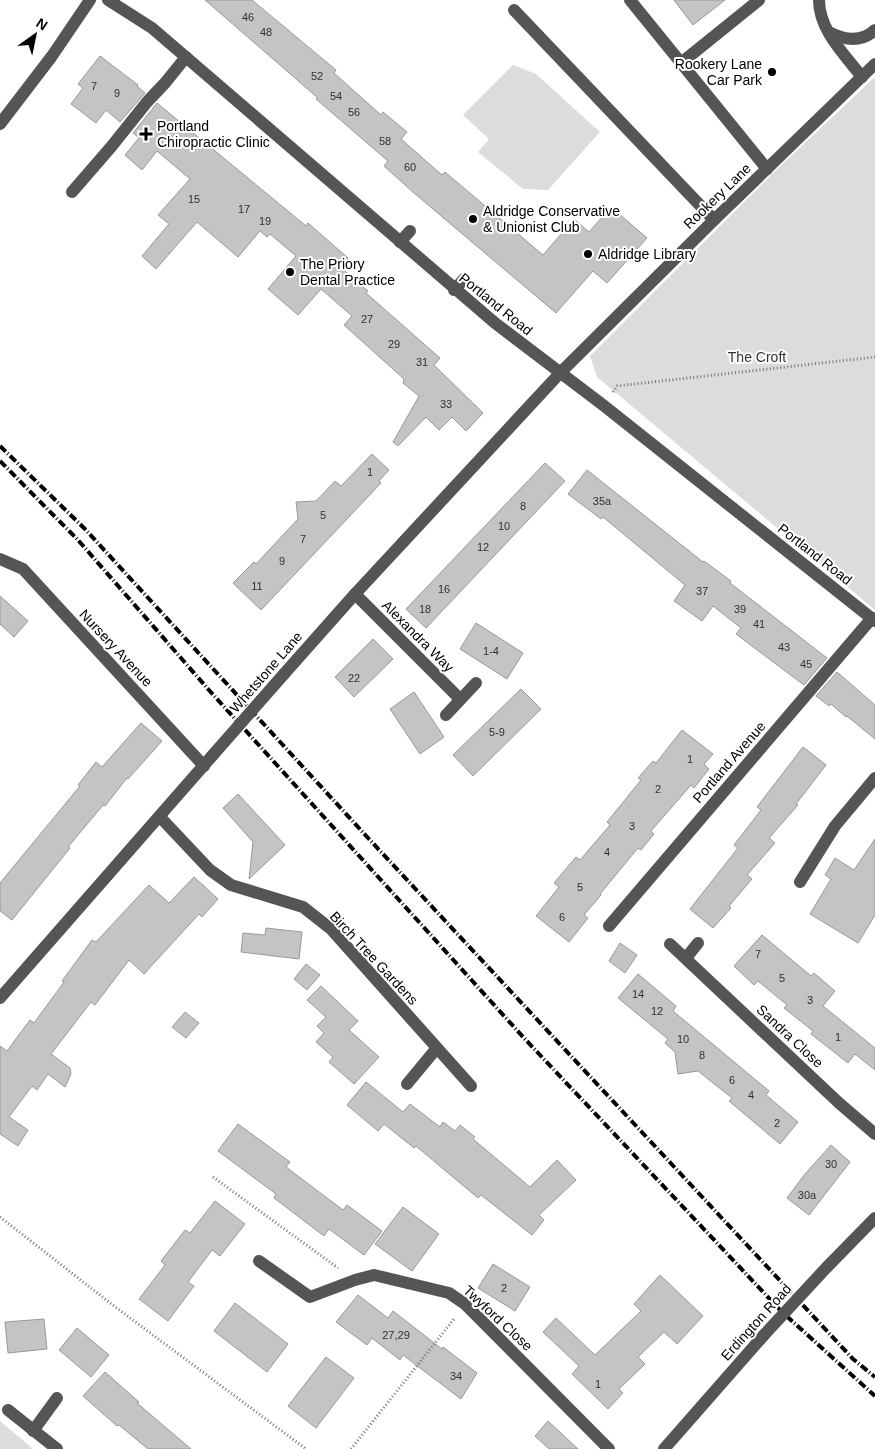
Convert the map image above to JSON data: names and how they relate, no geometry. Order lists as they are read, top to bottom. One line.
{"streets":{"street":["Rookery Lane","Portland Road","Alexandra Way","Nursery Avenue","Whetstone Lane","Portland Avenue","Birch Tree Gardens","Sandra Close","Twyford Close","Erdington Road"]},"crossings":[["Rookery Lane","Portland Road"],["Rookery Lane","Whetstone Lane"],["Portland Road","Whetstone Lane"],["Portland Road","Portland Avenue"],["Alexandra Way","Whetstone Lane"],["Nursery Avenue","Whetstone Lane"],["Whetstone Lane","Birch Tree Gardens"]],"parks":["The Croft"],"places":{"other":["Rookery Lane Car Park","Aldridge Conservative & Unionist Club","Aldridge Library","The Priory Dental Practice"],"health":["Portland Chiropractic Clinic"]},"house_numbers":["46","48","52","7","9","54","56","58","60","15","17","19","27","29","31","33","1","35a","8","5","10","7","12","9","11","16","37","18","39","41","43","1-4","45","22","5-9","1","2","3","4","5","6","7","5","14","3","12","1","10","8","6","4","2","30","30a","2","27,29","34","1"],"north":"top right"}
